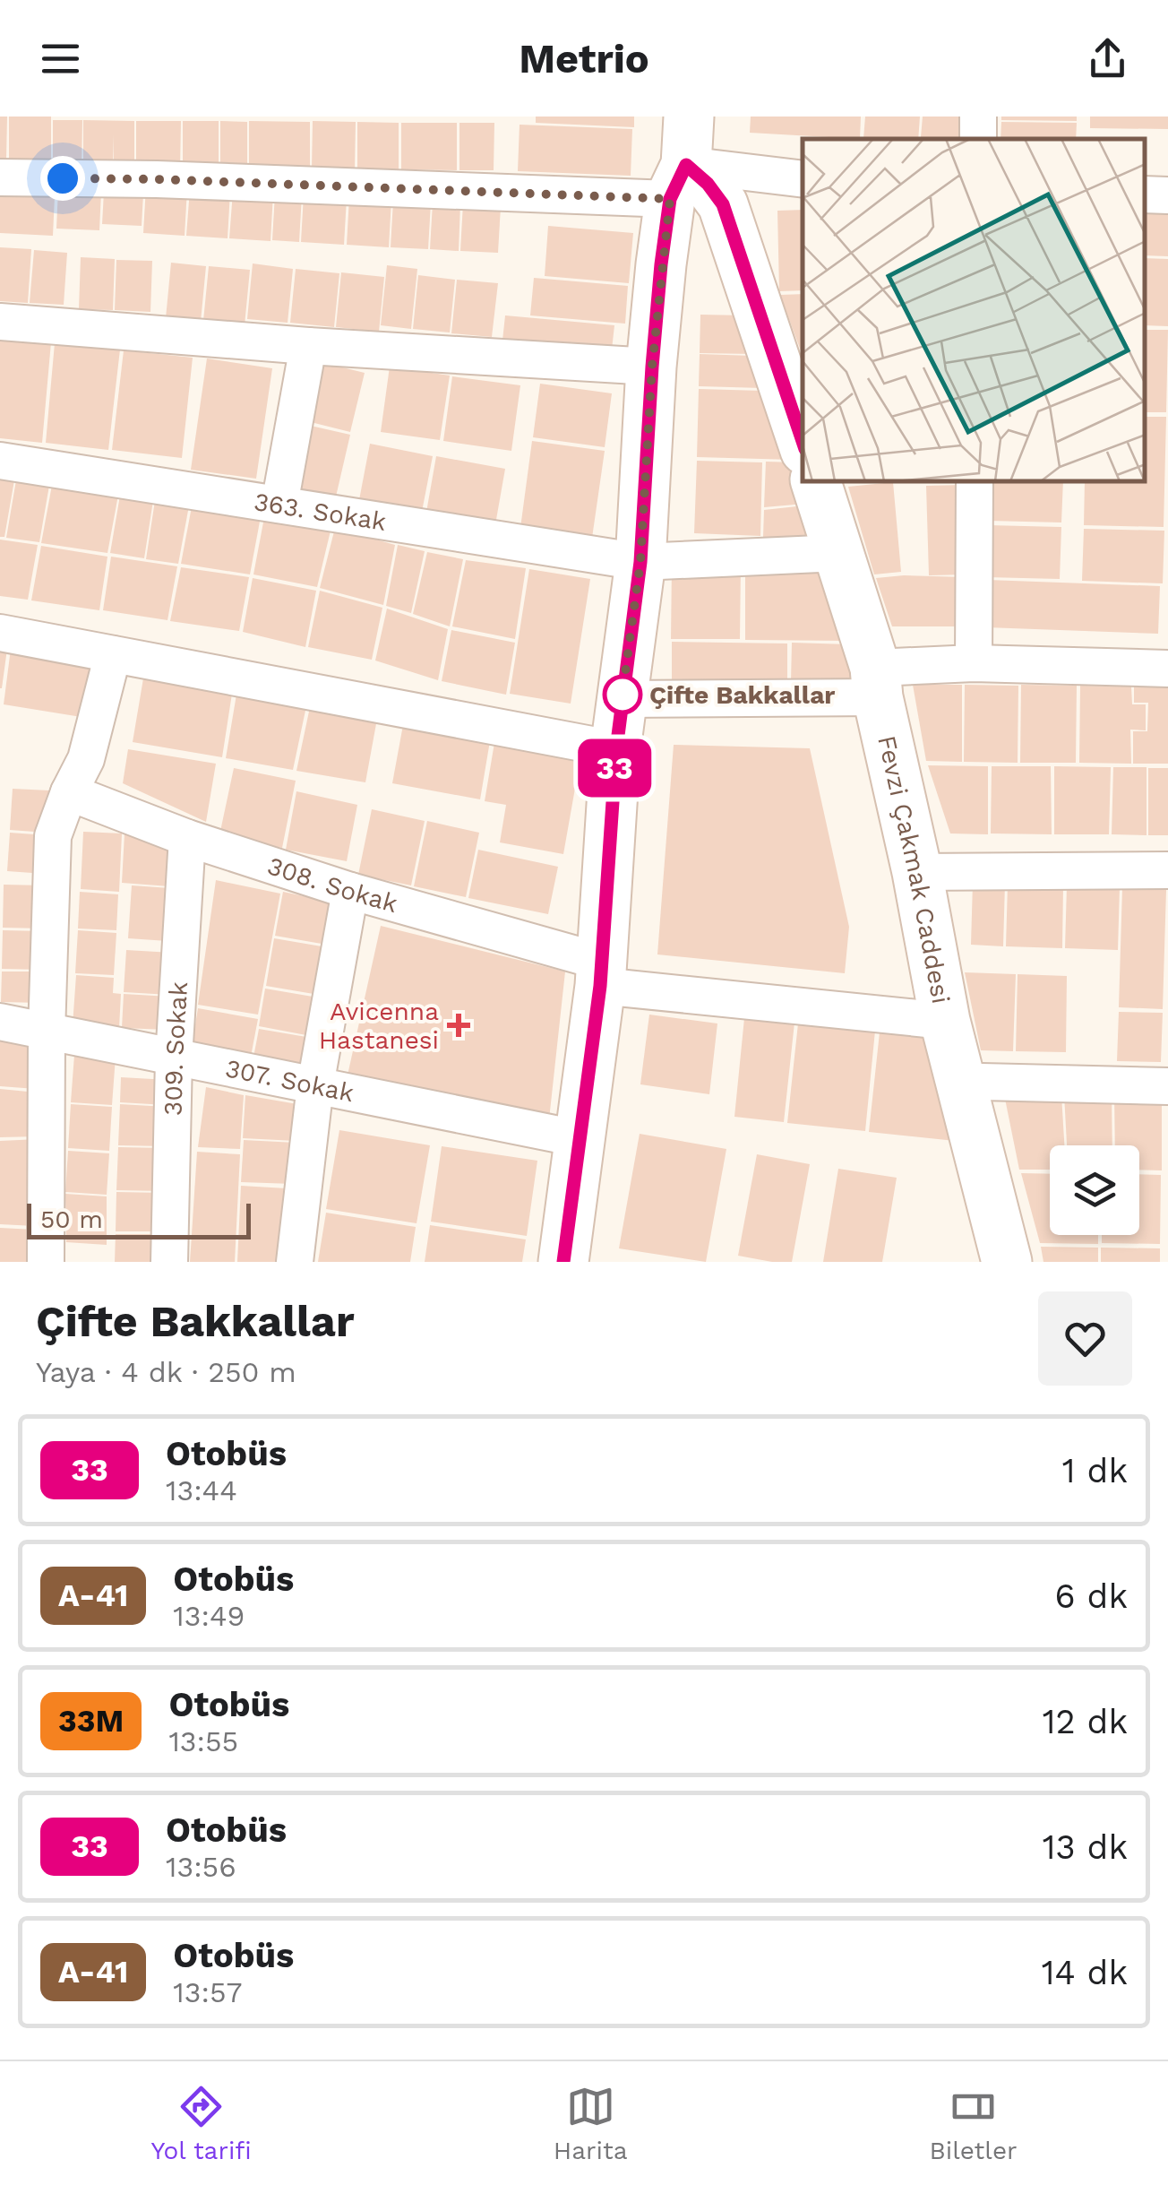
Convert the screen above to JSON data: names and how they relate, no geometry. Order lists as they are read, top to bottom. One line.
{"streets":{"main road":["Fevzi Çakmak Caddesi"],"street":["363. Sokak","308. Sokak","309. Sokak","307. Sokak"]},"crossings":[["363. Sokak","Fevzi Çakmak Caddesi"],["Fevzi Çakmak Caddesi","308. Sokak"],["308. Sokak","309. Sokak"],["309. Sokak","307. Sokak"]],"places":{"other":["Çifte Bakkallar"],"health":["Avicenna Hastanesi"]},"lines":["bus line 33"],"scale_bar":"50 m","page":{"header":"Metrio","on_map":"33","scale":"50 m","heading":["Çifte Bakkallar","Yaya · 4 dk · 250 m"],"list":[{"mark":"33","name":"Otobüs","note":"13:44","value":"1 dk"},{"mark":"A-41","name":"Otobüs","note":"13:49","value":"6 dk"},{"mark":"33M","name":"Otobüs","note":"13:55","value":"12 dk"},{"mark":"33","name":"Otobüs","note":"13:56","value":"13 dk"},{"mark":"A-41","name":"Otobüs","note":"13:57","value":"14 dk"}],"tabs":["Yol tarifi","Harita","Biletler"]}}
